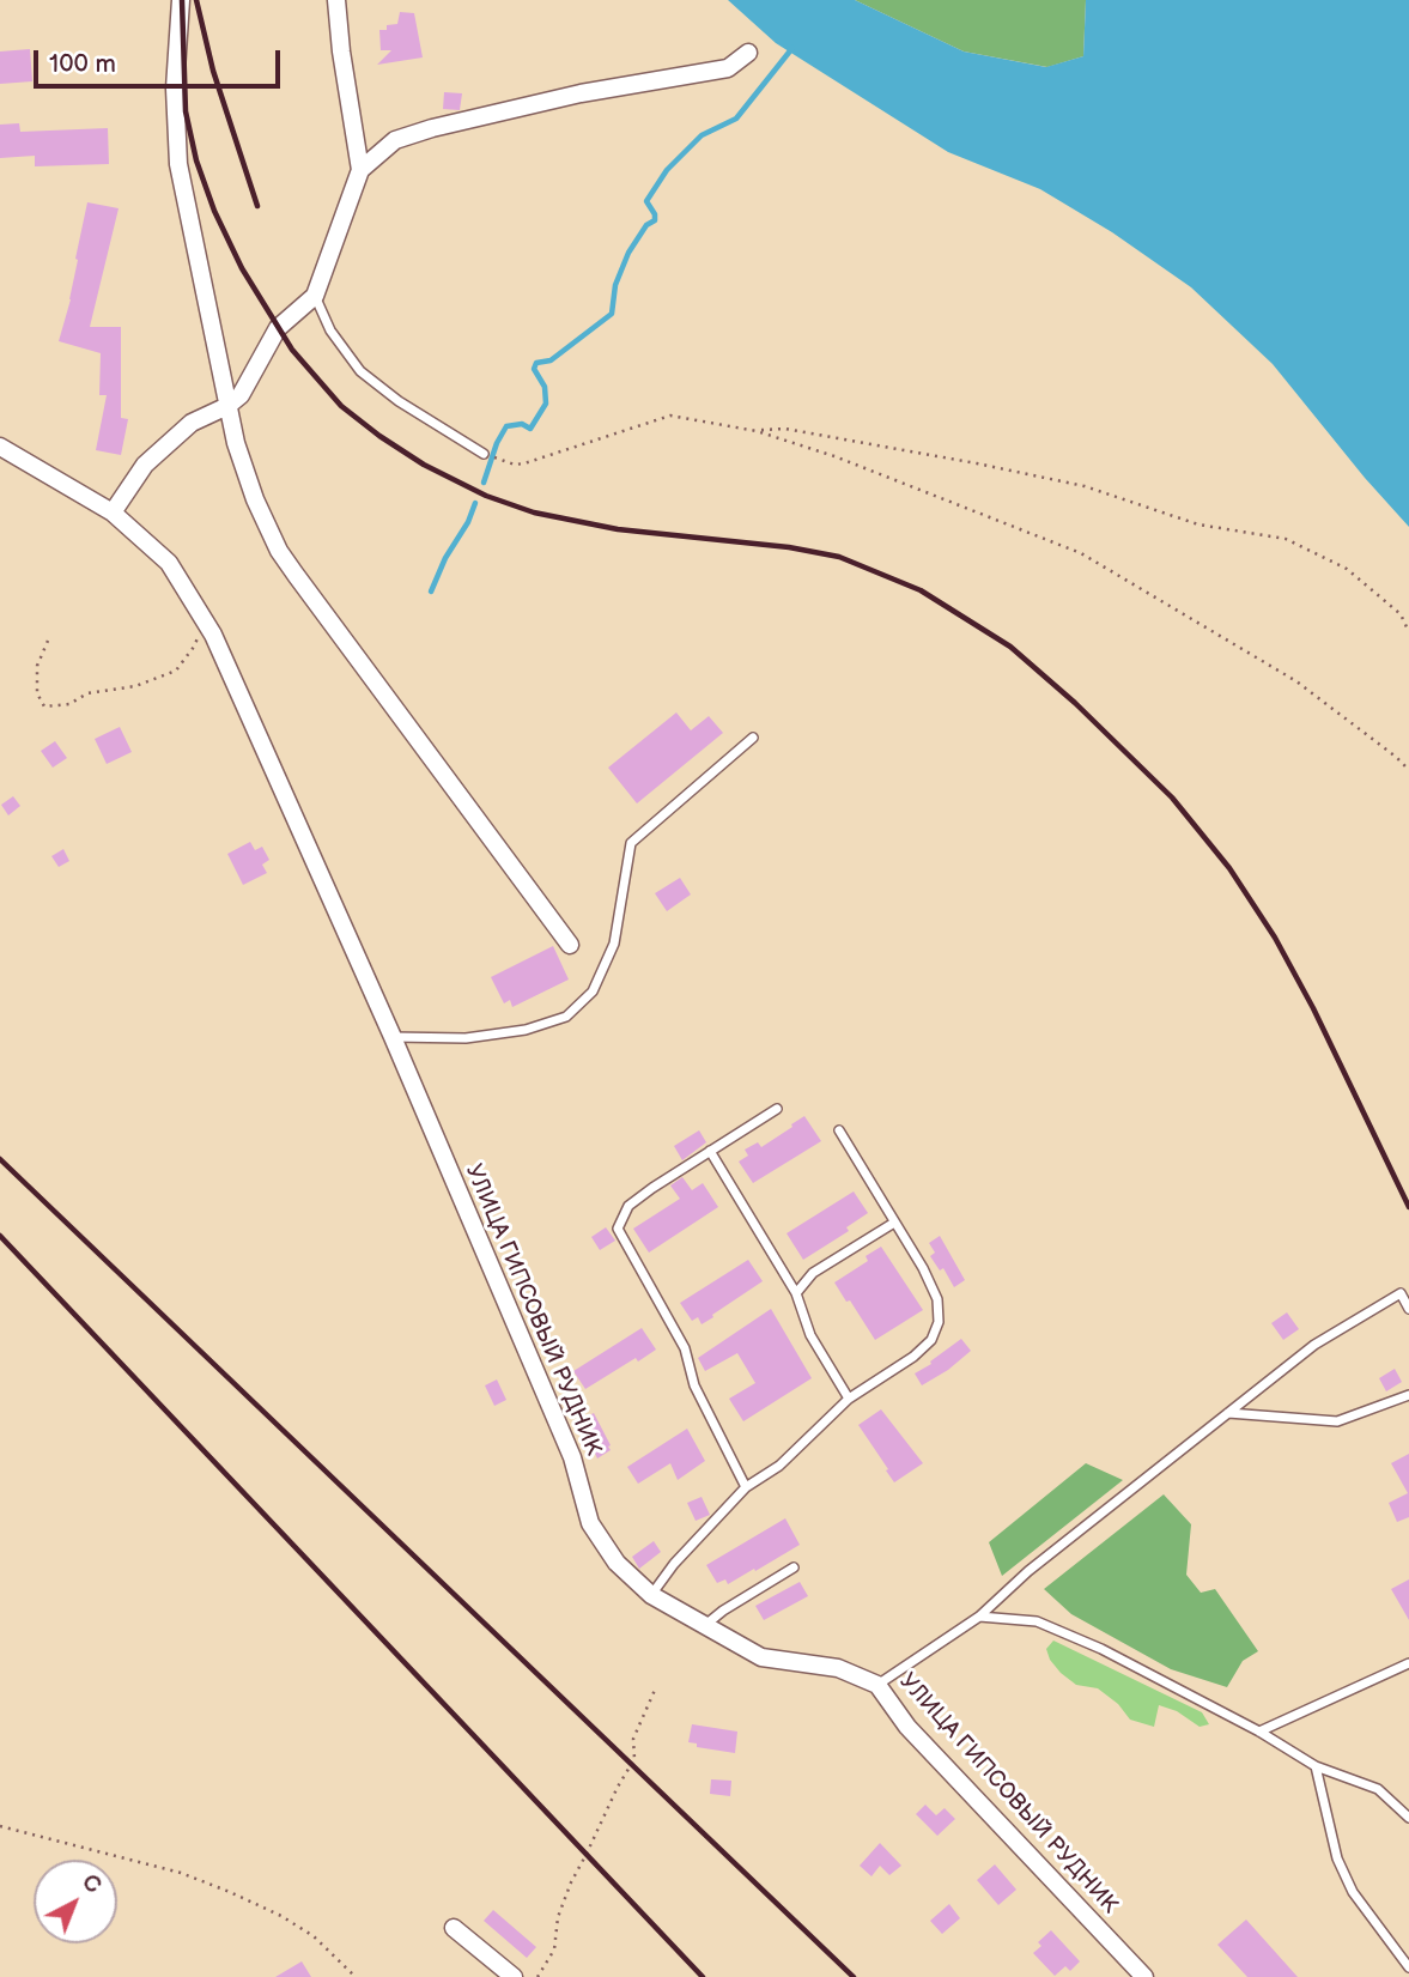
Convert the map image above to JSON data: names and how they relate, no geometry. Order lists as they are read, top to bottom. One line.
{"streets":{"street":["УЛИЦА ГИПСОВЫЙ РУДНИК"]},"scale_bar":"100 m","north":"top right"}
